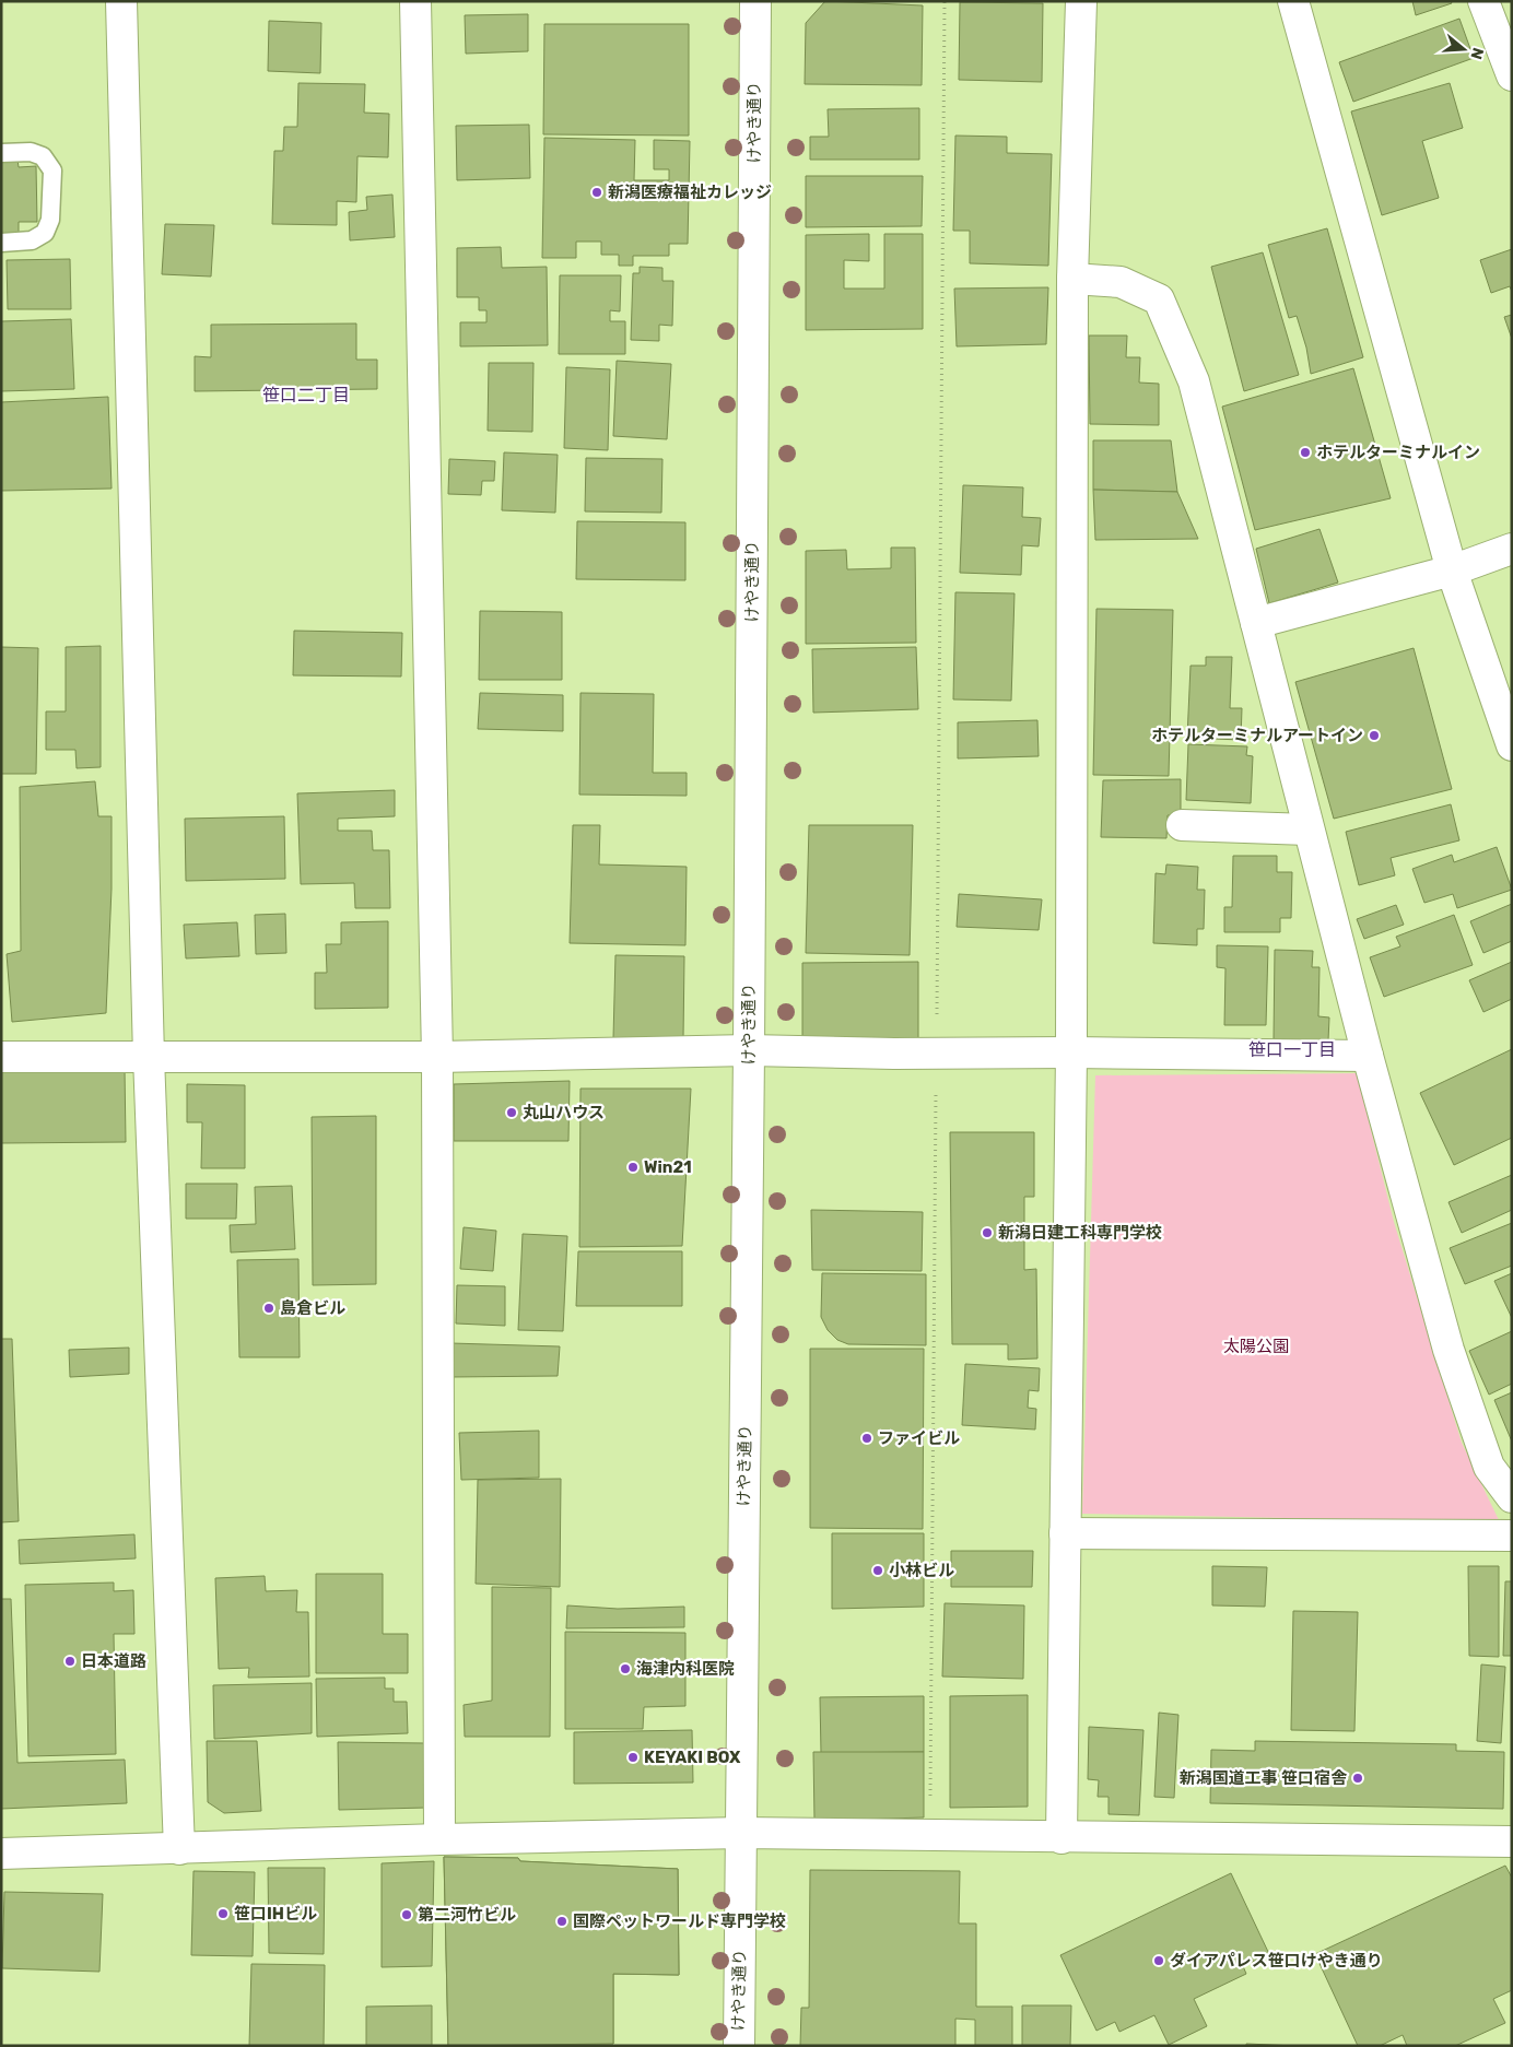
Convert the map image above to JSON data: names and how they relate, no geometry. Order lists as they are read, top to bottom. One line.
{"streets":{"street":["けやき通り"]},"districts":["笹口二丁目","笹口一丁目"],"parks":["太陽公園"],"places":["新潟医療福祉カレッジ","ホテルターミナルイン","ホテルターミナルアートイン","丸山ハウス","Win21","新潟日建工科専門学校","島倉ビル","ファイビル","小林ビル","日本道路","海津内科医院","KEYAKI BOX","新潟国道工事 笹口宿舎","笹口IHビル","第二河竹ビル","国際ペットワールド専門学校","ダイアパレス笹口けやき通り"],"north":"right"}
